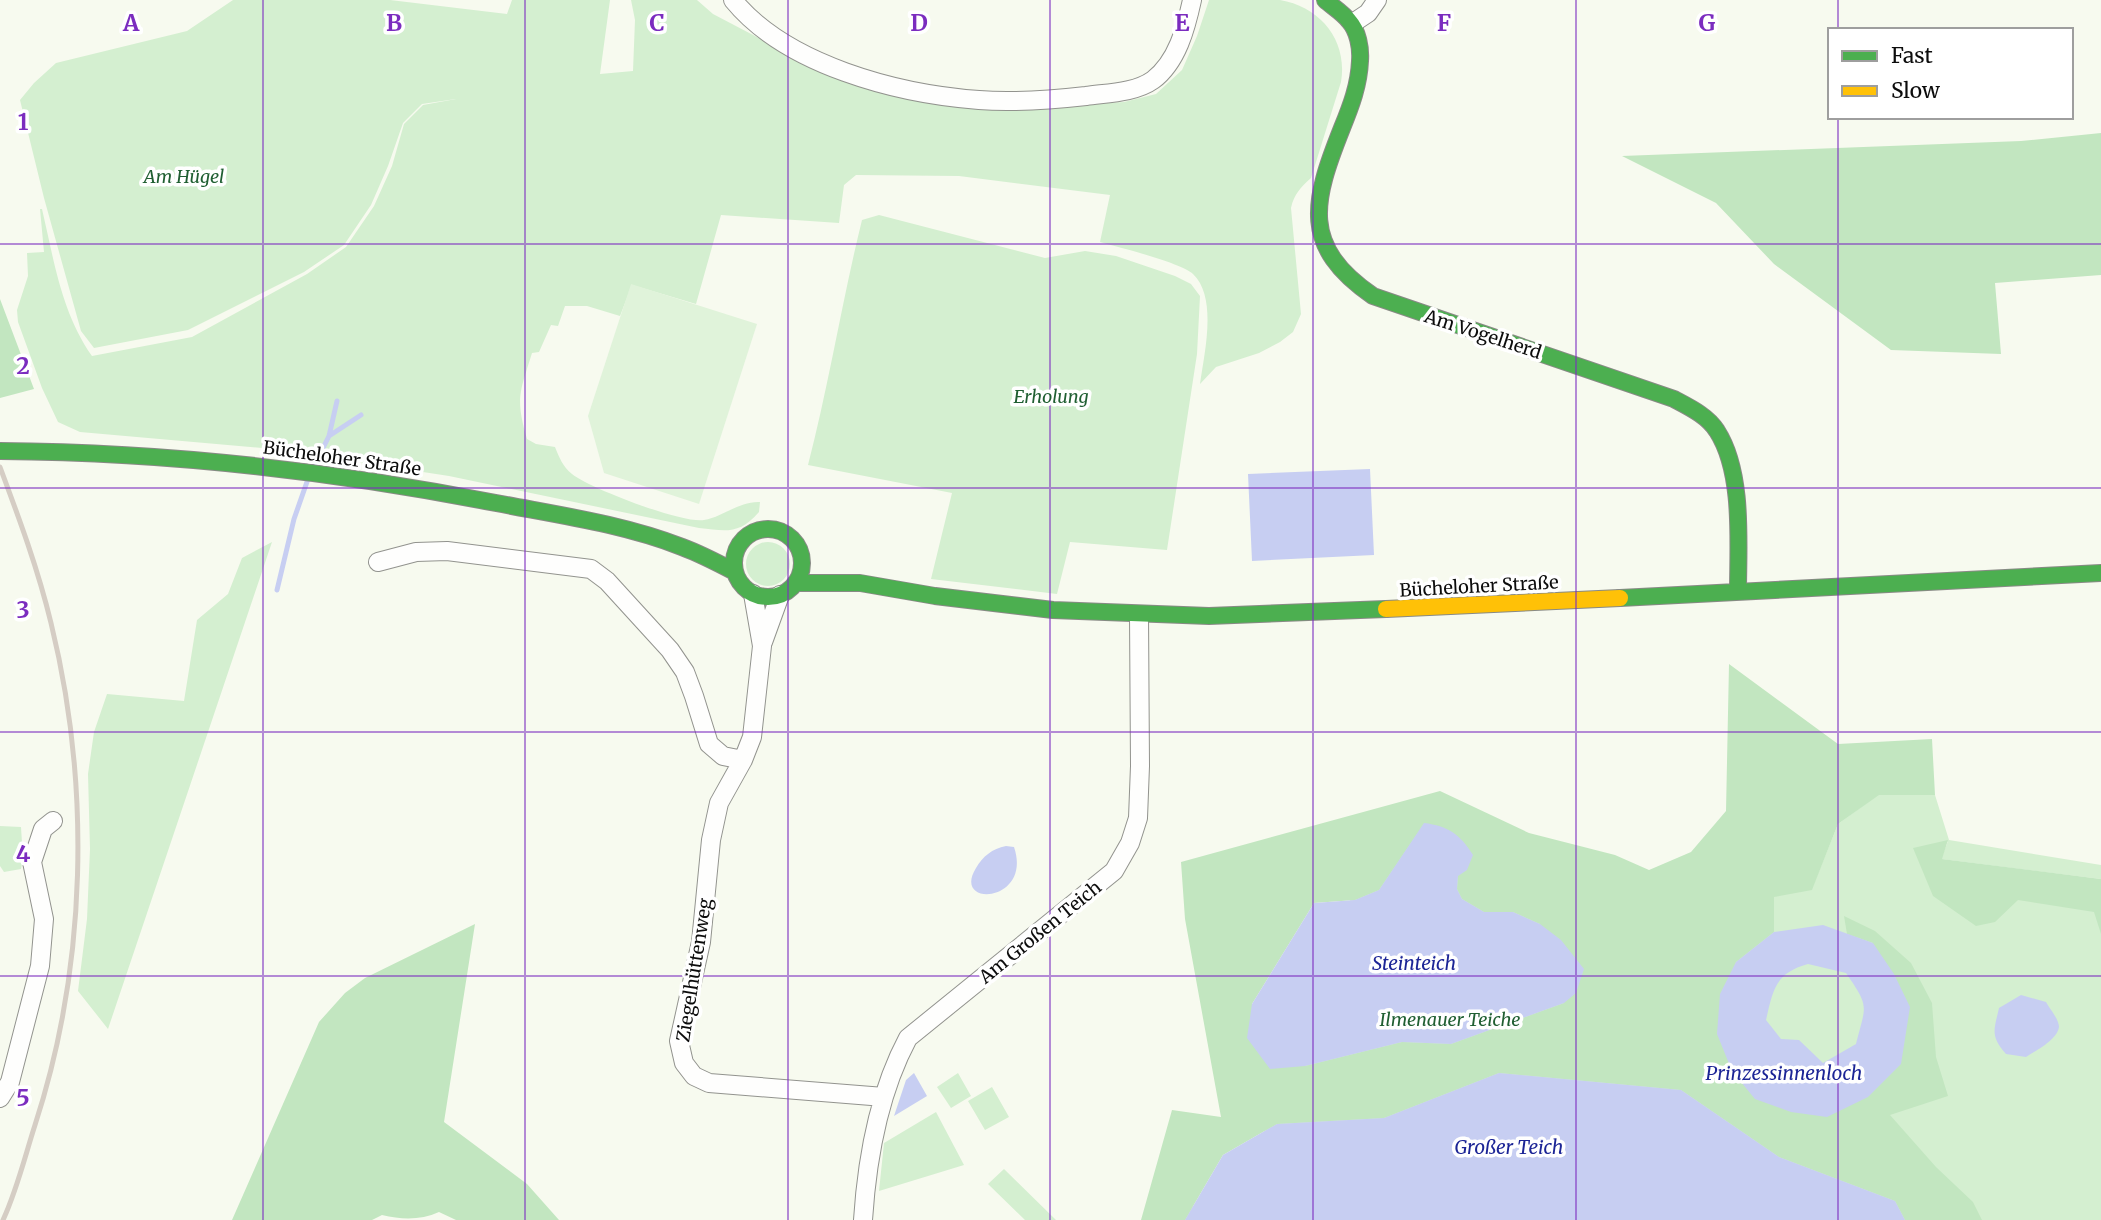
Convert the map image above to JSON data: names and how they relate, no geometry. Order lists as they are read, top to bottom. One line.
{"streets":{"main road":["Am Vogelherd","Bücheloher Straße"],"street":["Am Großen Teich","Ziegelhüttenweg"]},"crossings":[["Am Vogelherd","Bücheloher Straße"],["Bücheloher Straße","Am Großen Teich"],["Bücheloher Straße","Ziegelhüttenweg"],["Am Großen Teich","Ziegelhüttenweg"]],"water":["Steinteich","Prinzessinnenloch","Großer Teich"],"parks":["Am Hügel","Erholung","Ilmenauer Teiche"],"legend":["Fast","Slow"],"grid":{"columns":["A","B","C","D","E","F","G"],"rows":["1","2","3","4","5"]}}
